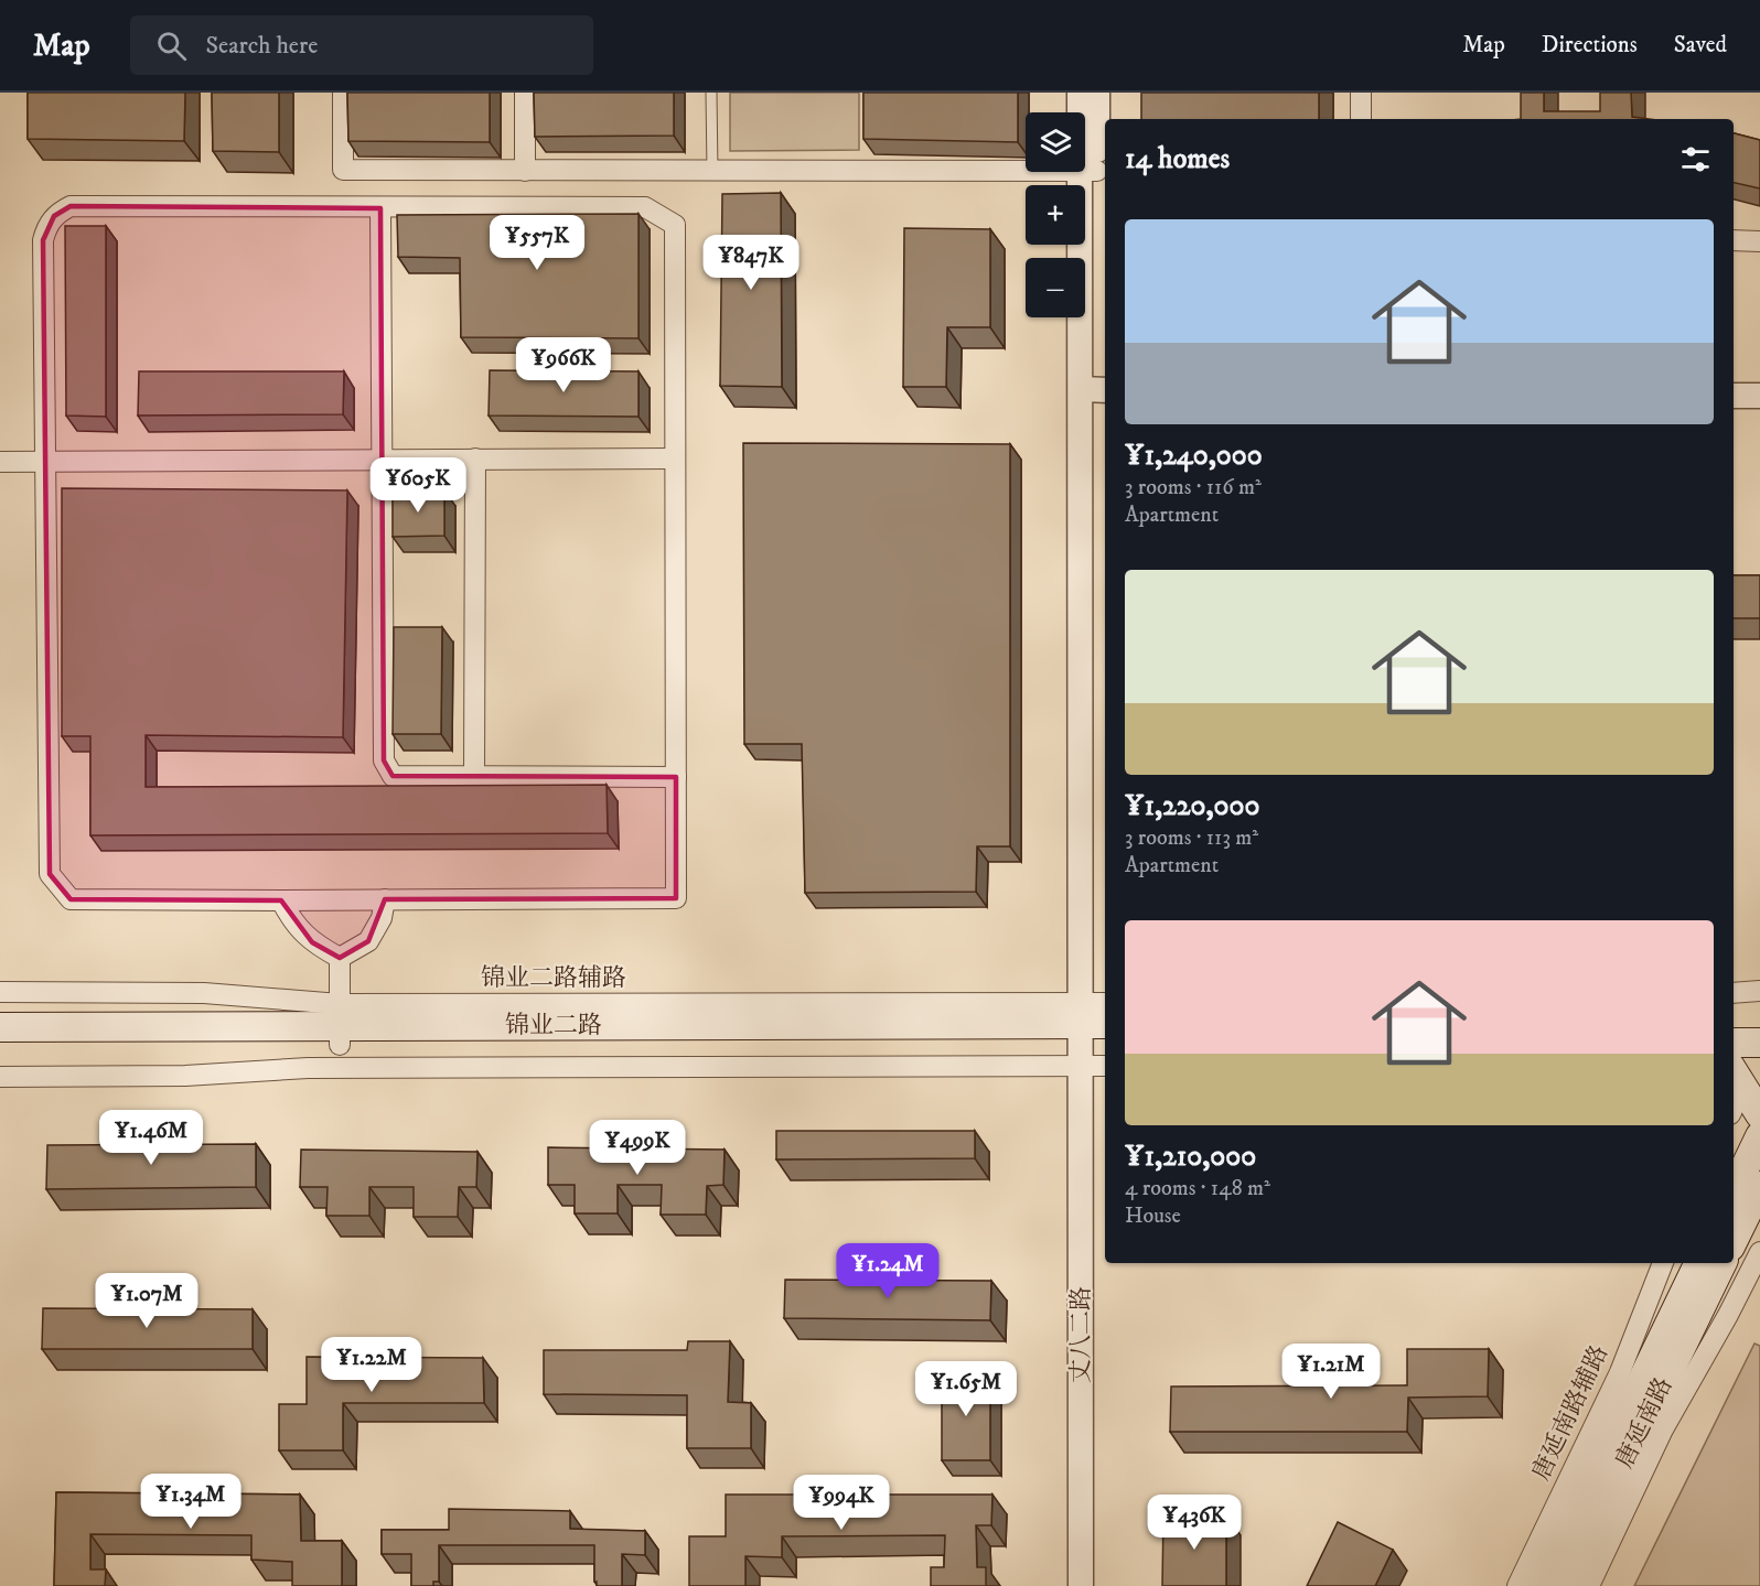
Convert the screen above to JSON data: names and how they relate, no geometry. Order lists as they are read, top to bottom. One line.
{"streets":{"main road":["锦业二路","唐延南路"],"street":["丈八二路","唐延南路辅路"]},"crossings":[["锦业二路","丈八二路"]],"page":{"header":"Map","search":"Search here","nav":["Map","Directions","Saved"],"map_buttons":["+","−"],"heading":"14 homes","list":[{"name":"¥1,240,000","note":"3 rooms · 116 m² · Apartment"},{"name":"¥1,220,000","note":"3 rooms · 113 m² · Apartment"},{"name":"¥1,210,000","note":"4 rooms · 148 m² · House"}],"price":["¥557K","¥847K","¥966K","¥605K","¥1.46M","¥499K","¥1.24M","¥1.07M","¥1.22M","¥1.21M","¥1.65M","¥1.34M","¥994K","¥436K"]}}
